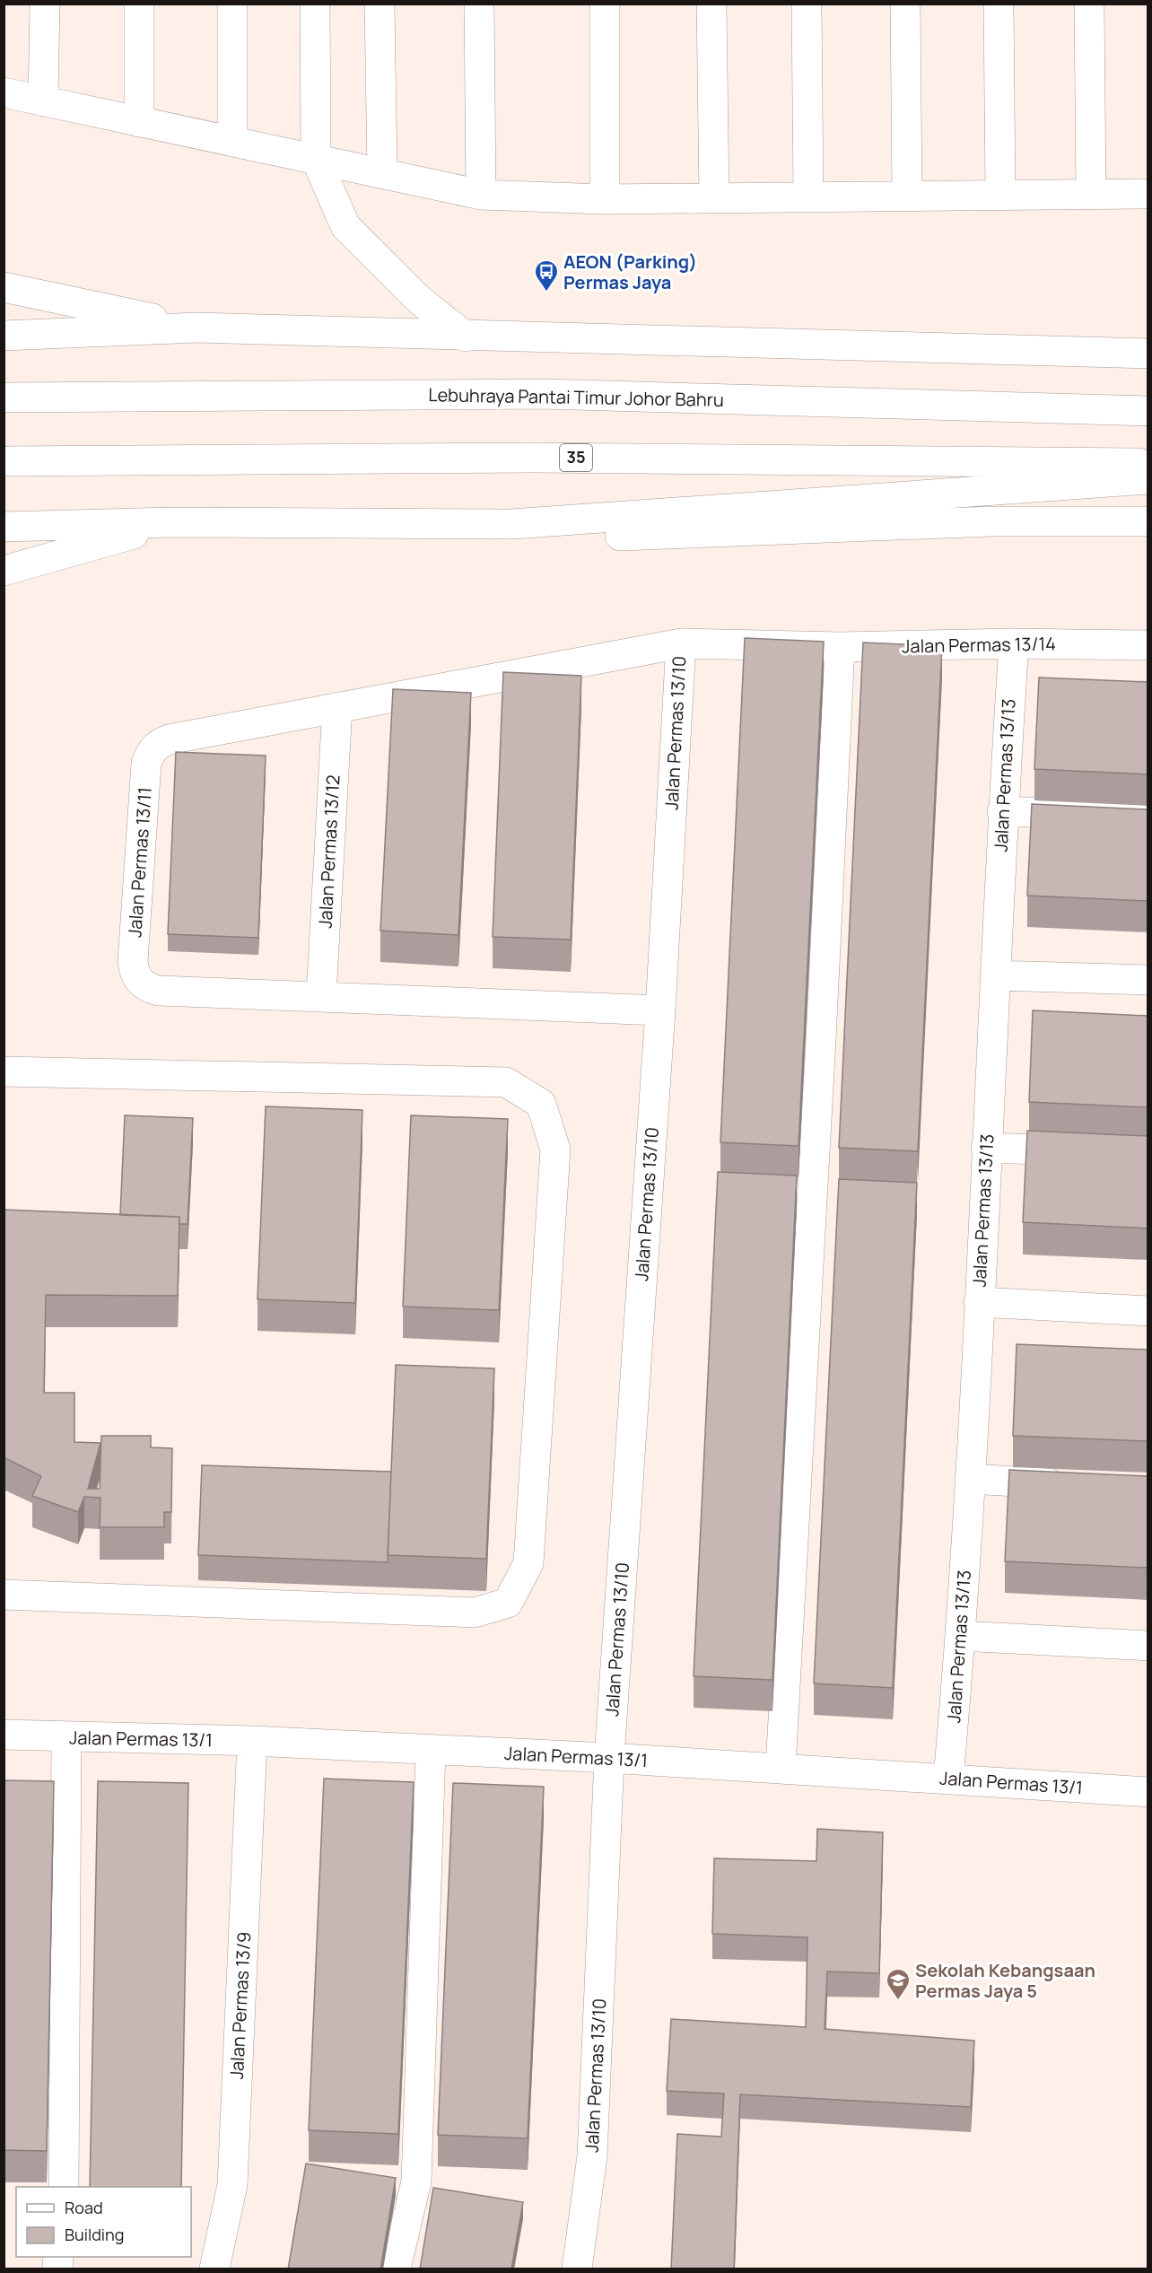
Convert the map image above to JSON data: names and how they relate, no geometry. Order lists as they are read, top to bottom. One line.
{"streets":{"main road":["Lebuhraya Pantai Timur Johor Bahru","35","Jalan Permas 13/14","Jalan Permas 13/10","Jalan Permas 13/13","Jalan Permas 13/12","Jalan Permas 13/11","Jalan Permas 13/1","Jalan Permas 13/9"]},"crossings":[["Jalan Permas 13/14","Jalan Permas 13/10"],["Jalan Permas 13/14","Jalan Permas 13/13"],["Jalan Permas 13/10","Jalan Permas 13/12"],["Jalan Permas 13/10","Jalan Permas 13/11"],["Jalan Permas 13/10","Jalan Permas 13/1"],["Jalan Permas 13/13","Jalan Permas 13/1"],["Jalan Permas 13/12","Jalan Permas 13/11"],["Jalan Permas 13/1","Jalan Permas 13/9"]],"places":{"bus stop":["AEON (Parking) Permas Jaya"],"school or university":["Sekolah Kebangsaan Permas Jaya 5"]},"legend":["Road","Building"]}
